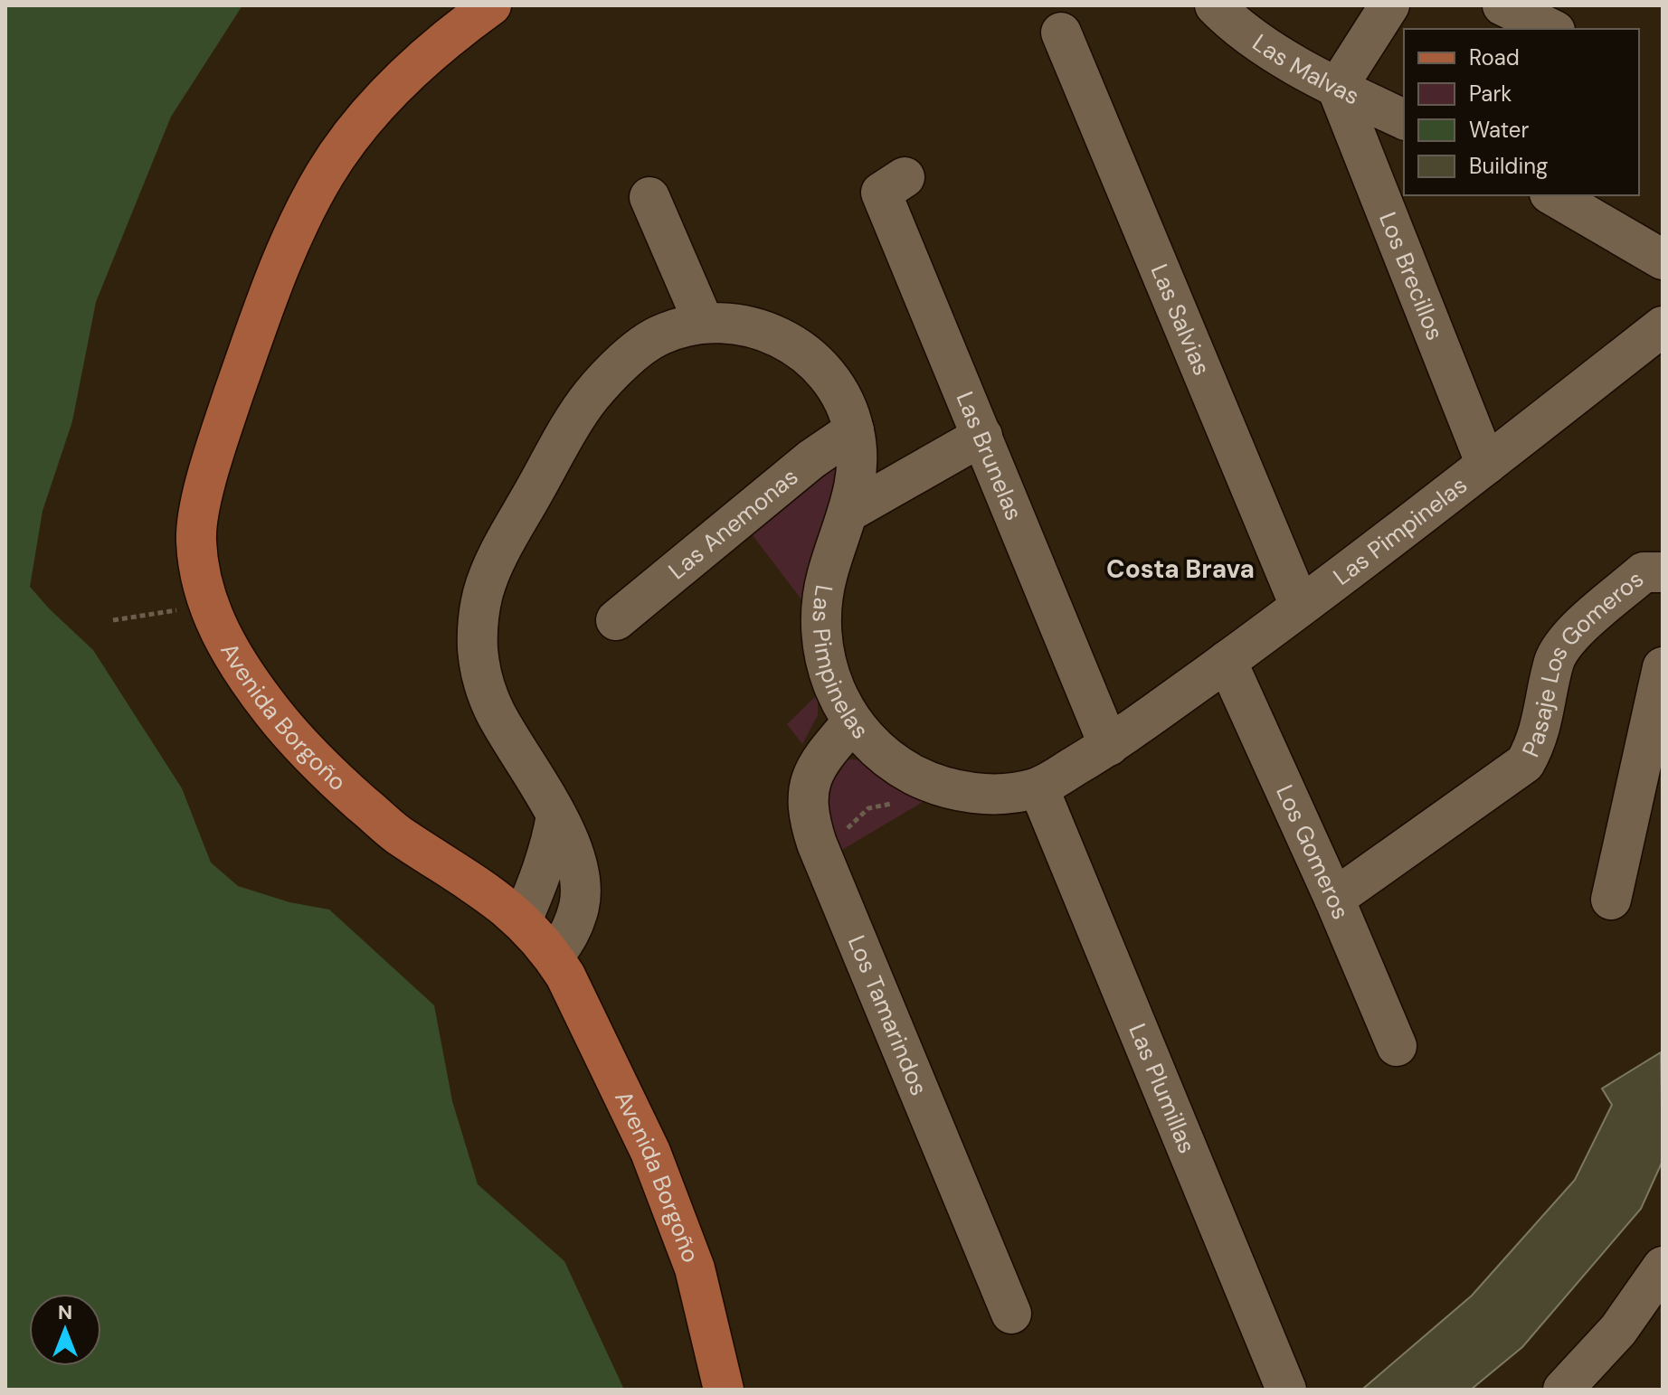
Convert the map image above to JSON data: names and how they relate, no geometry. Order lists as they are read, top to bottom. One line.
{"streets":{"main road":["Avenida Borgoño"],"street":["Las Malvas","Los Brecillos","Las Salvias","Las Brunelas","Las Anemonas","Las Pimpinelas","Pasaje Los Gomeros","Los Gomeros","Los Tamarindos","Las Plumillas"]},"crossings":[["Las Malvas","Los Brecillos"],["Los Brecillos","Las Pimpinelas"],["Las Salvias","Las Pimpinelas"],["Las Brunelas","Las Pimpinelas"],["Las Anemonas","Las Pimpinelas"],["Las Pimpinelas","Avenida Borgoño"],["Las Pimpinelas","Los Gomeros"],["Las Pimpinelas","Los Tamarindos"],["Las Pimpinelas","Las Plumillas"],["Pasaje Los Gomeros","Los Gomeros"]],"districts":["Costa Brava"],"legend":["Road","Park","Water","Building"],"north":"top"}
